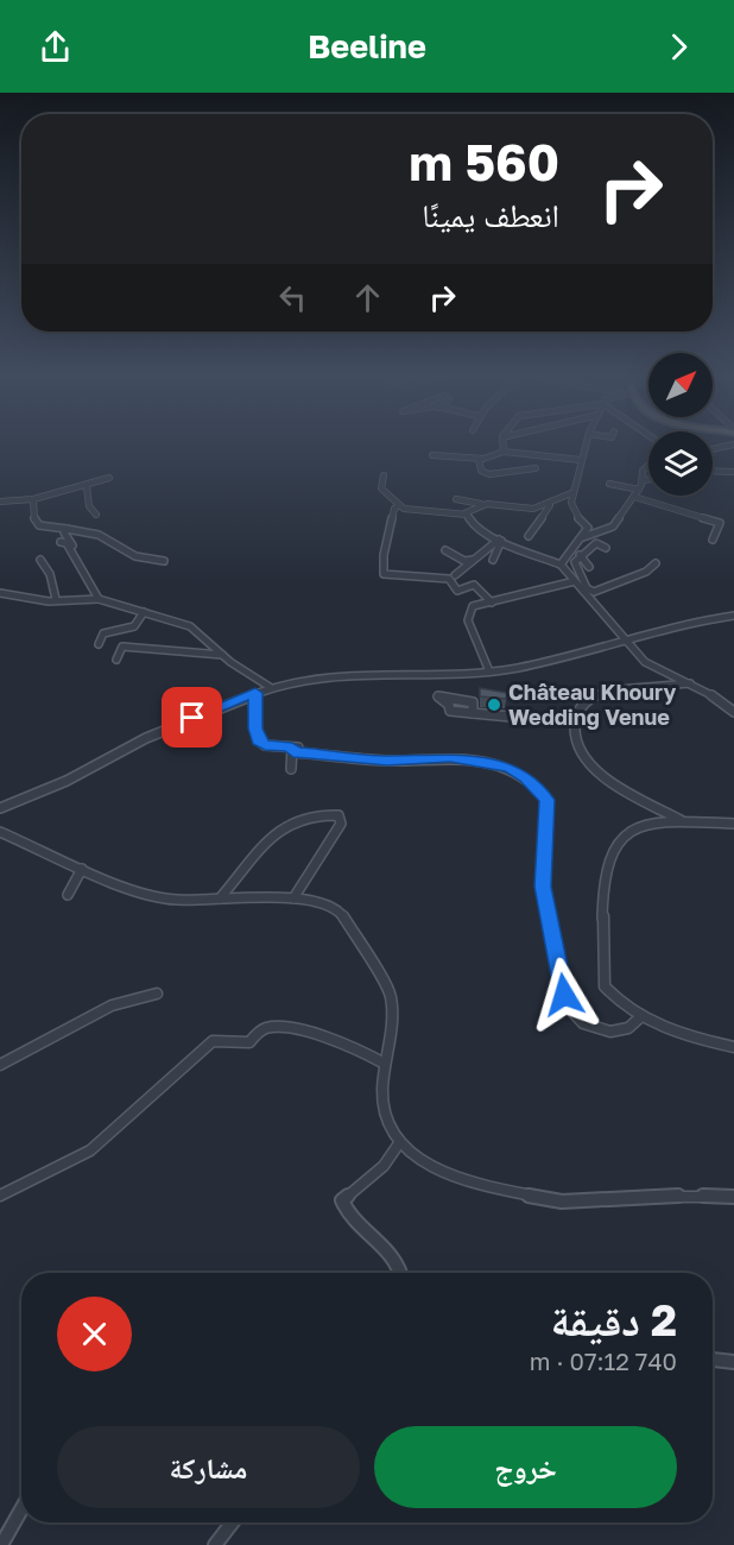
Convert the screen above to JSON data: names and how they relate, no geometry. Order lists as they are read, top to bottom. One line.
{"places":["Château Khoury Wedding Venue"],"north":"top right","page":{"header":"Beeline","turn":["560 m","انعطف يمينًا"],"heading":["2 دقيقة","740 m · 07:12"],"buttons":["خروج","مشاركة"]}}
